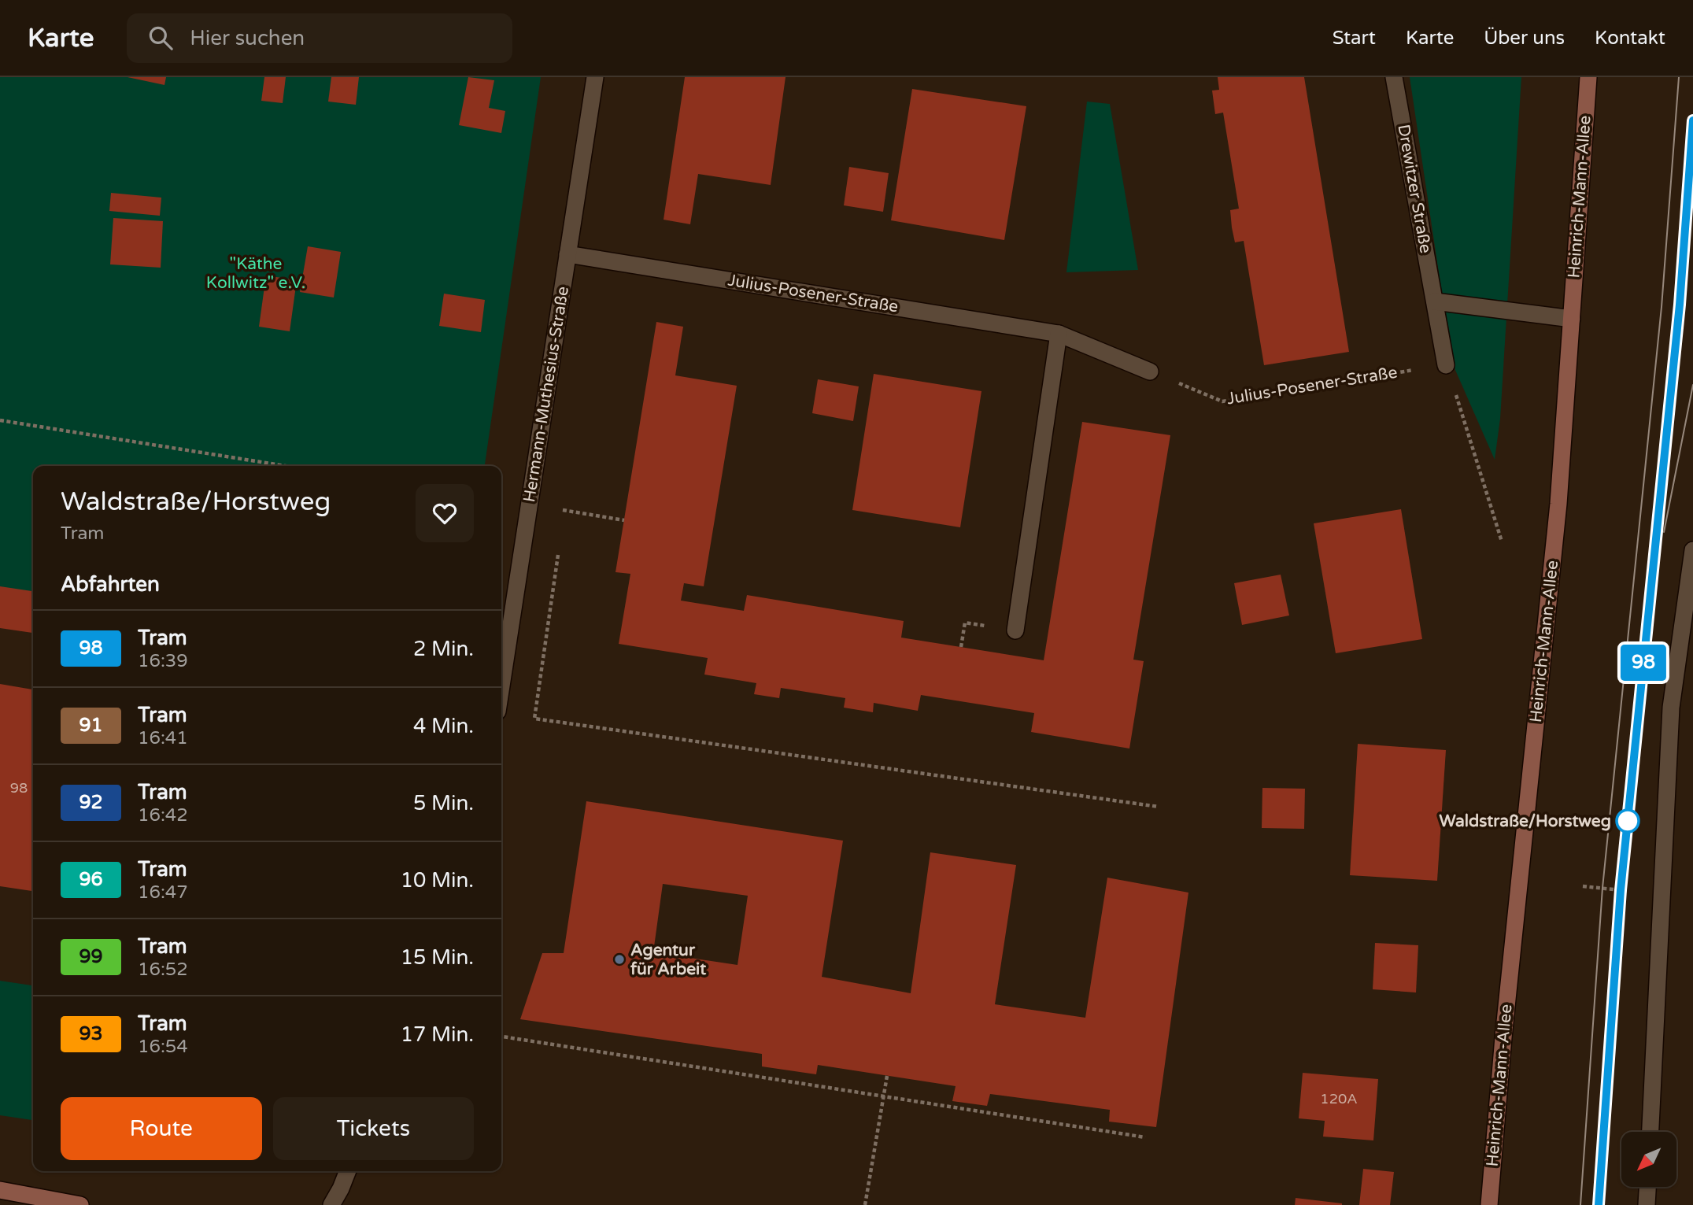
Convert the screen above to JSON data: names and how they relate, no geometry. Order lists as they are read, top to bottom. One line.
{"streets":{"main road":["Heinrich-Mann-Allee"],"street":["Drewitzer Straße","Julius-Posener-Straße","Hermann-Muthesius-Straße"]},"crossings":[["Drewitzer Straße","Julius-Posener-Straße"],["Julius-Posener-Straße","Hermann-Muthesius-Straße"]],"parks":["\"Käthe Kollwitz\" e.V."],"places":["Waldstraße/Horstweg","Agentur für Arbeit"],"lines":["tram line 98"],"house_numbers":["98","120A"],"north":"bottom left","page":{"header":"Karte","search":"Hier suchen","nav":["Start","Karte","Über uns","Kontakt"],"on_map":"98","heading":[["Waldstraße/Horstweg","Tram"],"Abfahrten"],"list":[{"mark":"98","name":"Tram","note":"16:39","value":"2 Min."},{"mark":"91","name":"Tram","note":"16:41","value":"4 Min."},{"mark":"92","name":"Tram","note":"16:42","value":"5 Min."},{"mark":"96","name":"Tram","note":"16:47","value":"10 Min."},{"mark":"99","name":"Tram","note":"16:52","value":"15 Min."},{"mark":"93","name":"Tram","note":"16:54","value":"17 Min."}],"buttons":["Route","Tickets"]}}
